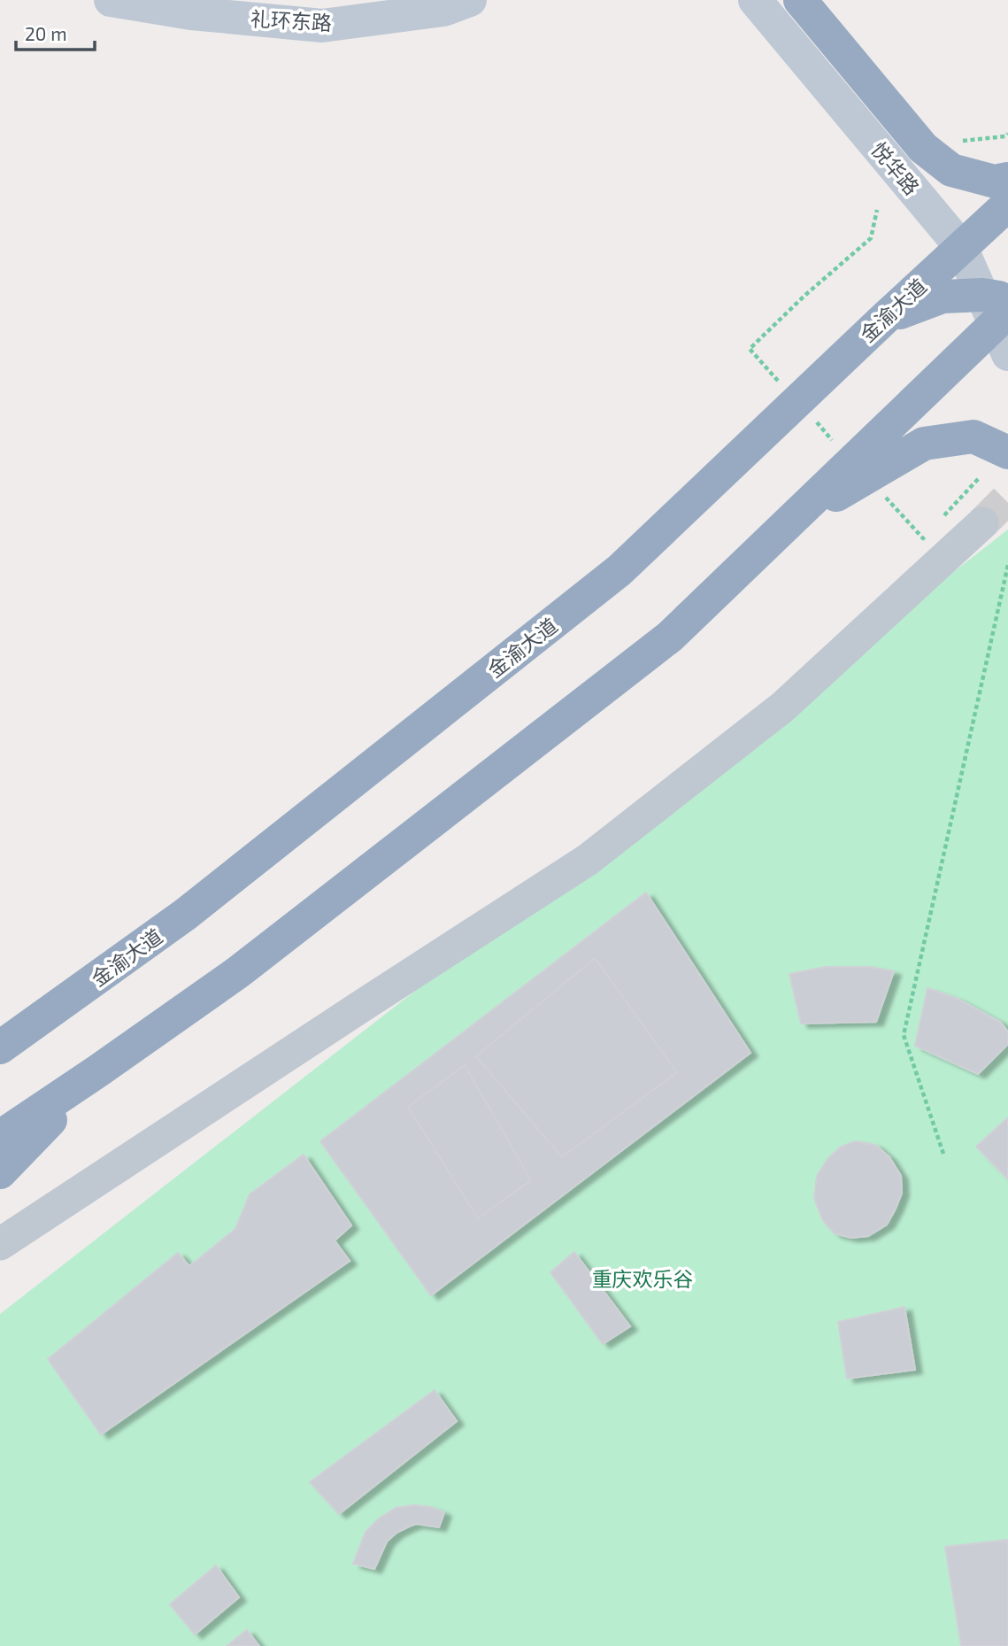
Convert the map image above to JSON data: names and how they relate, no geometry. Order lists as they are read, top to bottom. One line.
{"streets":{"highway":["金渝大道"],"main road":["礼环东路","悦华路"]},"crossings":[["悦华路","金渝大道"]],"parks":["重庆欢乐谷"],"scale_bar":"20 m"}
